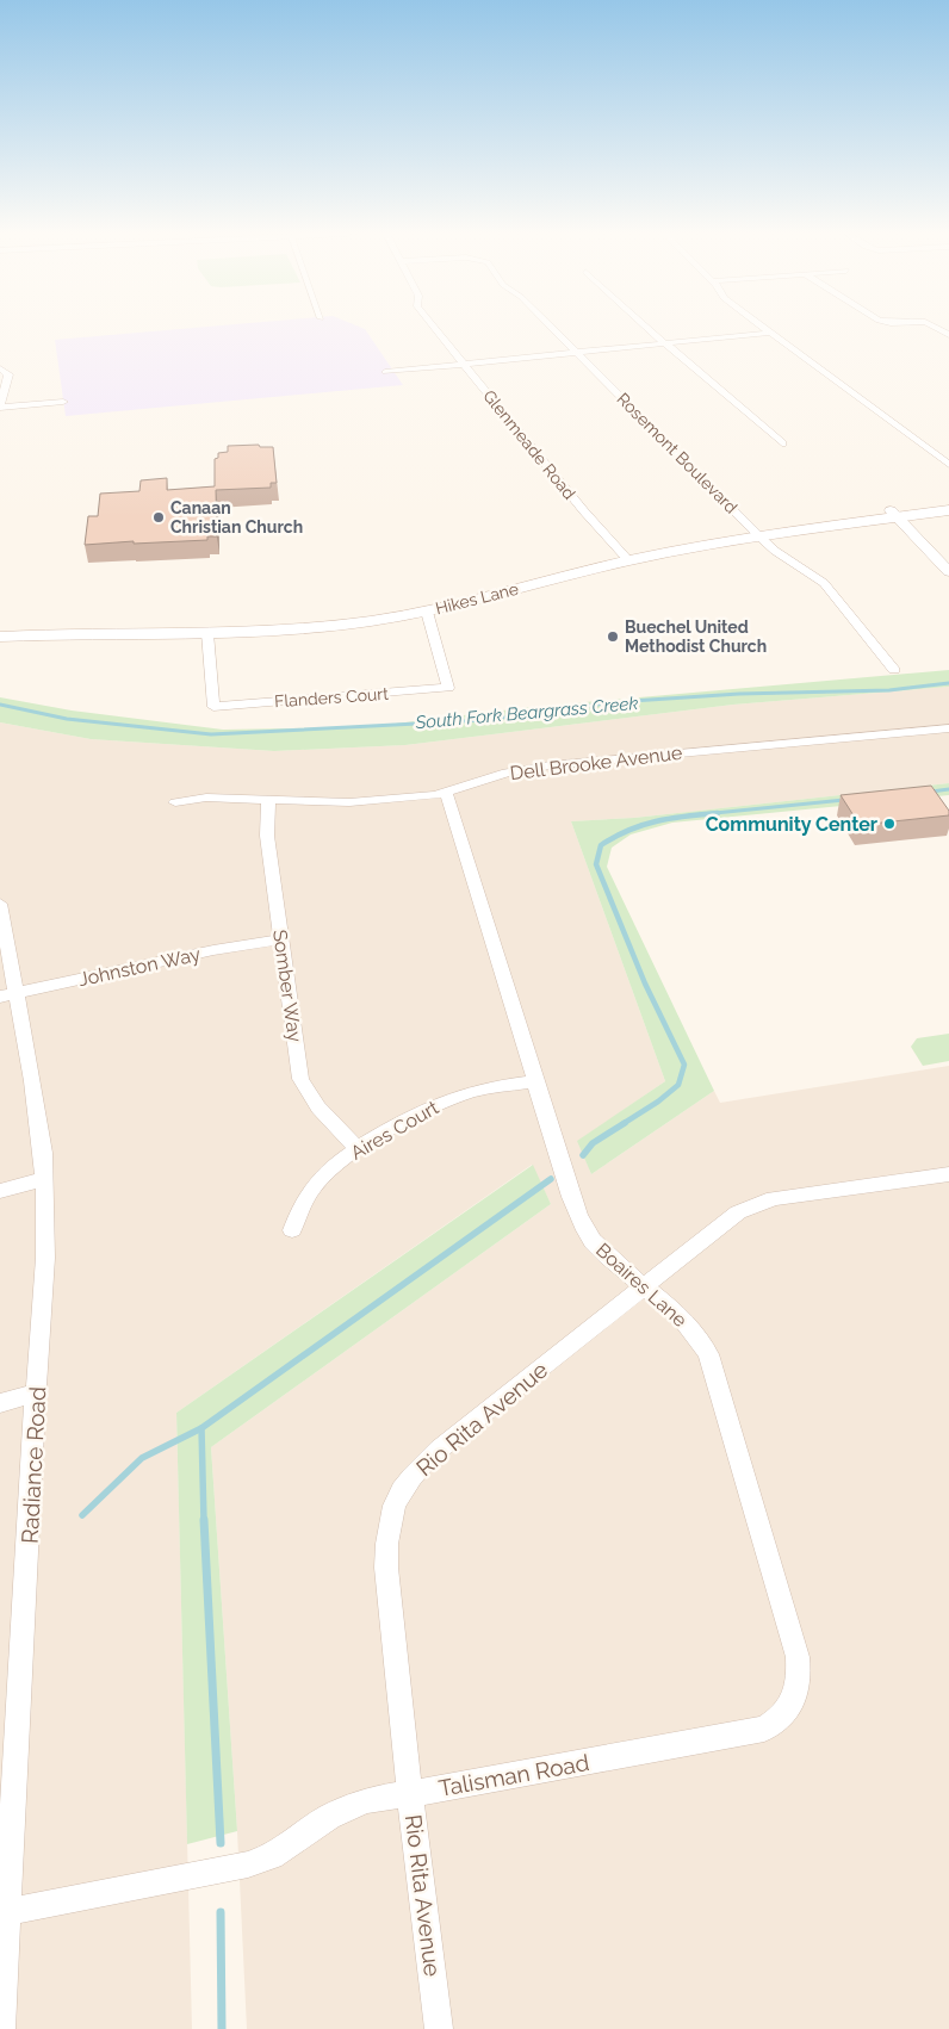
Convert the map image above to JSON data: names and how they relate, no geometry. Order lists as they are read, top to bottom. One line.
{"streets":{"main road":["Hikes Lane"],"street":["Glenmeade Road","Rosemont Boulevard","Flanders Court","Dell Brooke Avenue","Johnston Way","Somber Way","Aires Court","Boaires Lane","Rio Rita Avenue","Radiance Road","Talisman Road"]},"crossings":[["Glenmeade Road","Hikes Lane"],["Rosemont Boulevard","Hikes Lane"],["Hikes Lane","Flanders Court"],["Dell Brooke Avenue","Somber Way"],["Dell Brooke Avenue","Boaires Lane"],["Johnston Way","Somber Way"],["Johnston Way","Radiance Road"],["Somber Way","Aires Court"],["Aires Court","Boaires Lane"],["Boaires Lane","Rio Rita Avenue"],["Boaires Lane","Talisman Road"],["Rio Rita Avenue","Talisman Road"],["Radiance Road","Talisman Road"]],"water":["South Fork Beargrass Creek"],"places":["Canaan Christian Church","Buechel United Methodist Church","Community Center"]}
